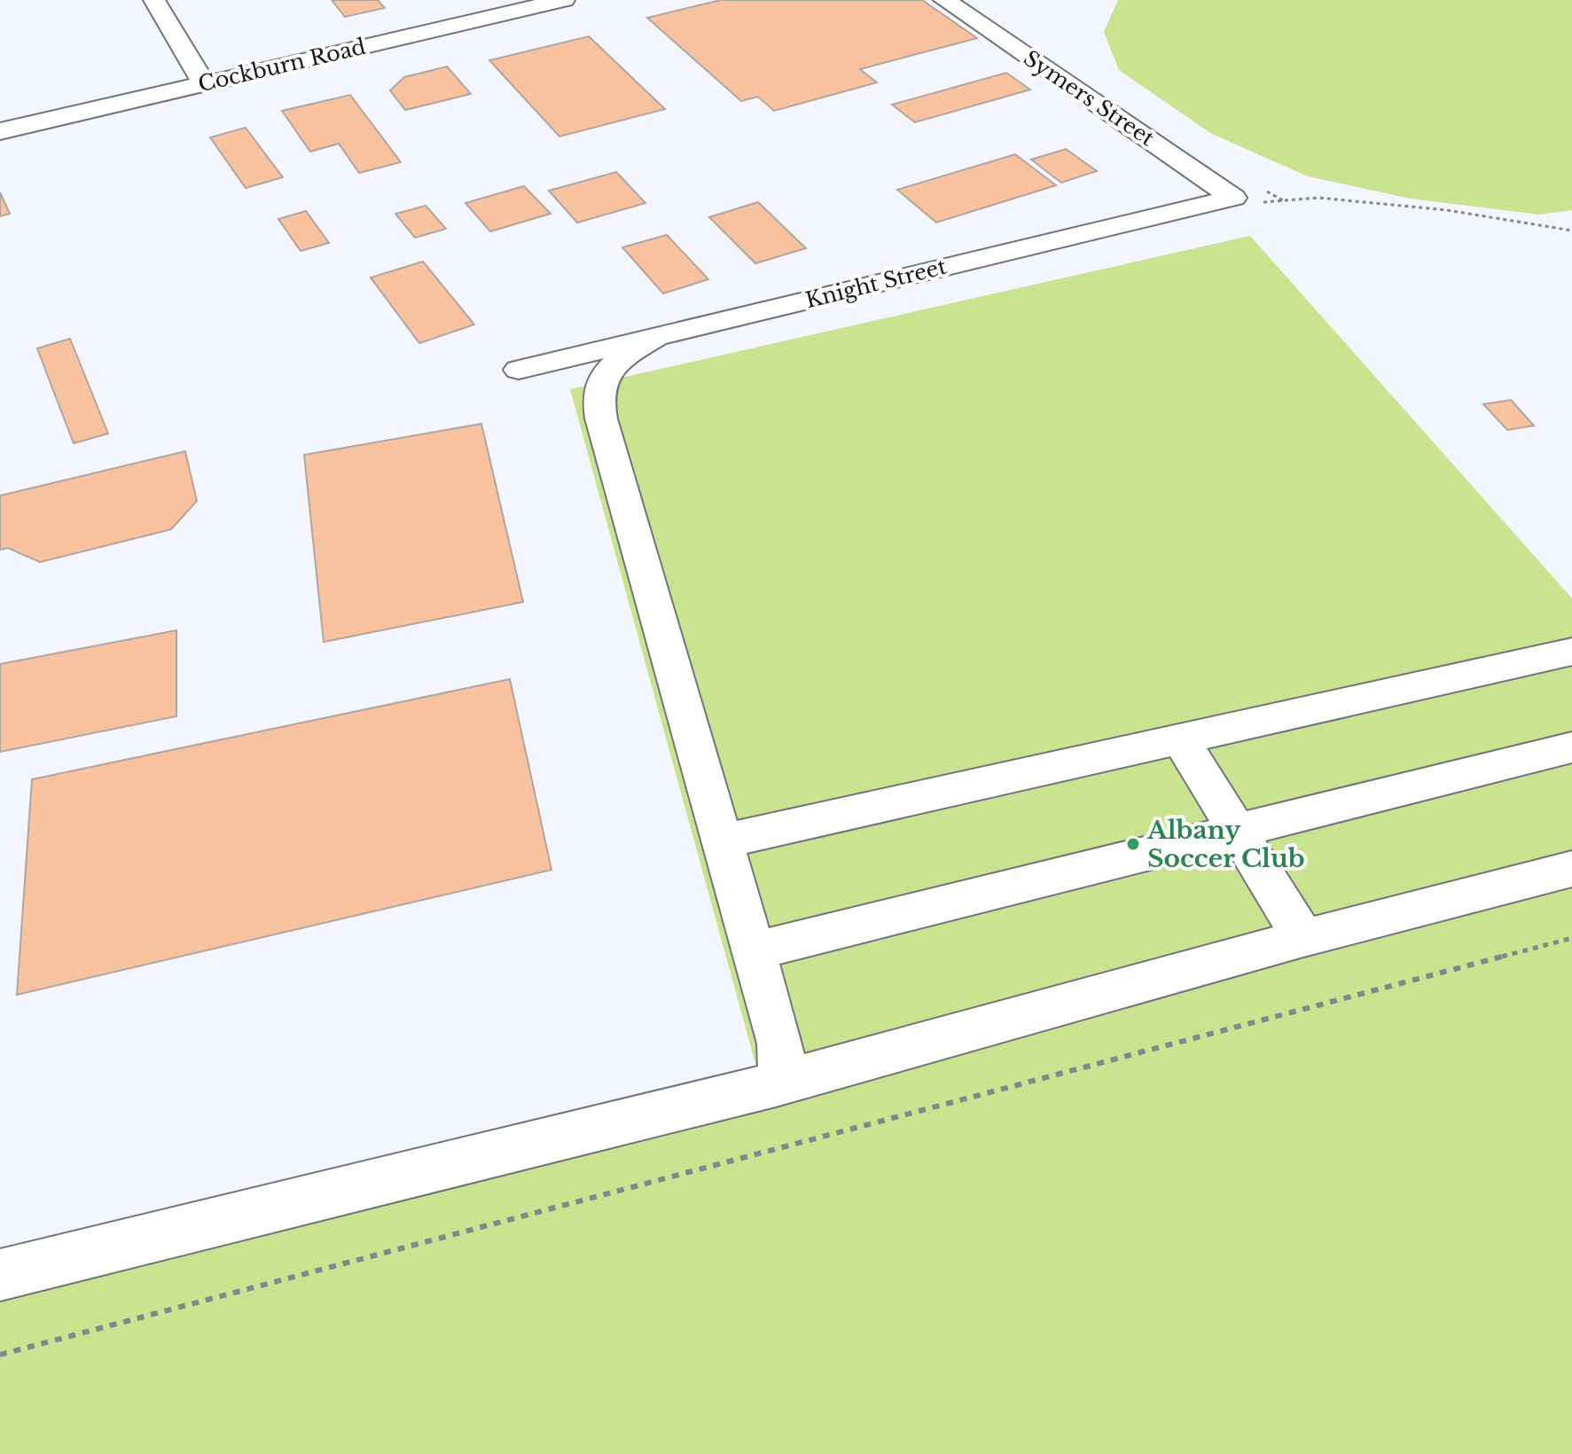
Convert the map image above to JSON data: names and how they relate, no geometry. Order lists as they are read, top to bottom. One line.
{"streets":{"street":["Cockburn Road","Symers Street","Knight Street"]},"crossings":[["Symers Street","Knight Street"]],"places":["Albany Soccer Club"]}
